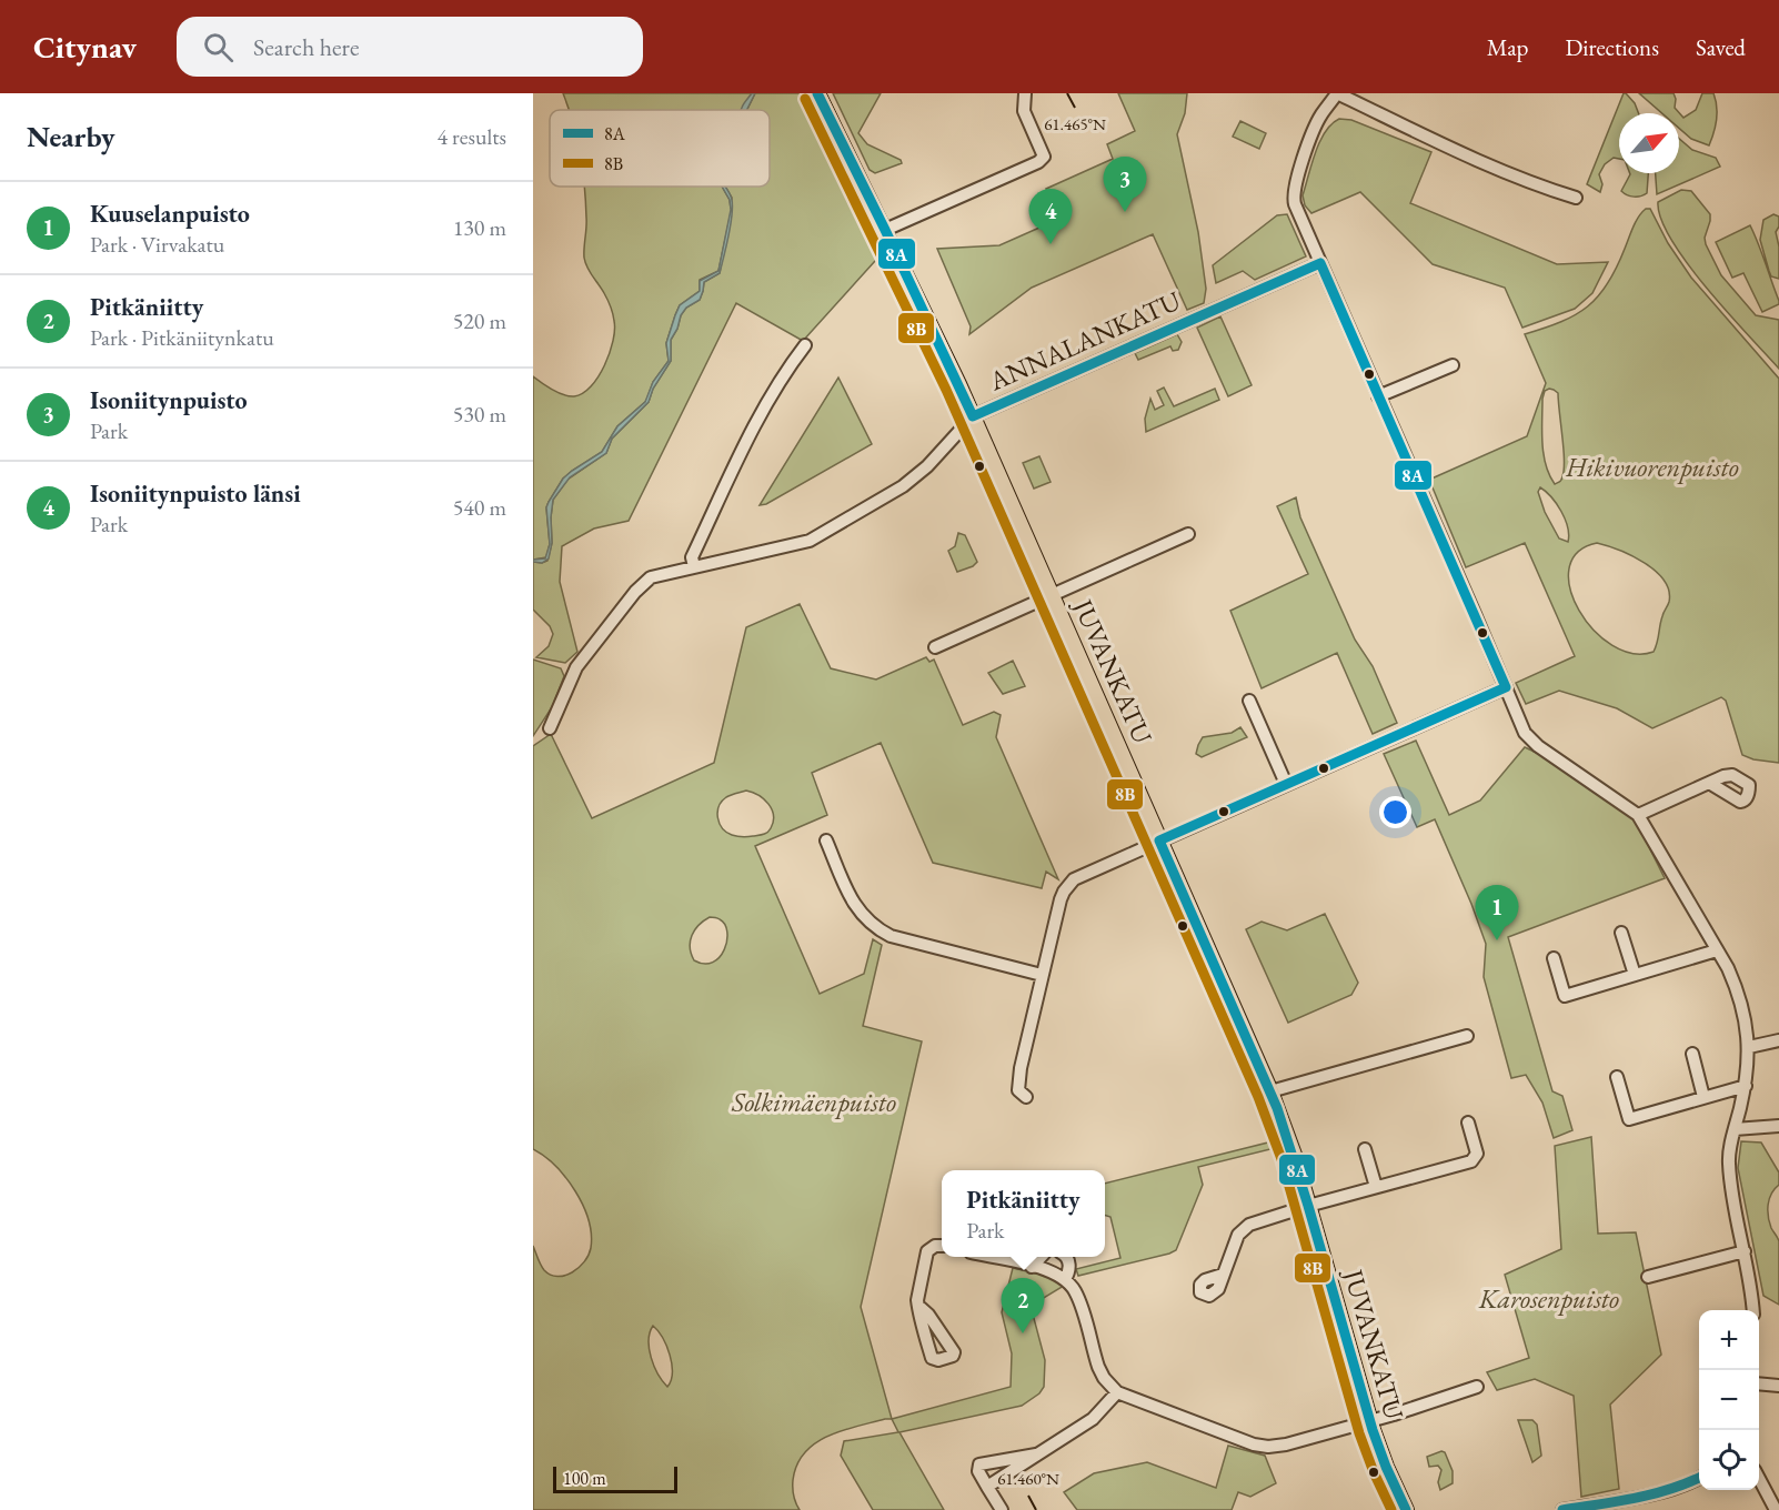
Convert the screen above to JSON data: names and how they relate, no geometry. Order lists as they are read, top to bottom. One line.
{"streets":{"main road":["JUVANKATU"],"street":["ANNALANKATU"]},"crossings":[["ANNALANKATU","JUVANKATU"]],"parks":["Hikivuorenpuisto","Solkimäenpuisto","Karosenpuisto"],"lines":["transit line 8A","transit line 8B"],"legend":["8A","8B"],"scale_bar":"100 m","north":"top right","page":{"header":"Citynav","search":"Search here","nav":["Map","Directions","Saved"],"heading":["Nearby","4 results"],"pins":["3","4","1","2"],"list":[{"mark":"1","name":"Kuuselanpuisto","note":"Park · Virvakatu","value":"130 m"},{"mark":"2","name":"Pitkäniitty","note":"Park · Pitkäniitynkatu","value":"520 m"},{"mark":"3","name":"Isoniitynpuisto","note":"Park","value":"530 m"},{"mark":"4","name":"Isoniitynpuisto länsi","note":"Park","value":"540 m"}],"popup":["Pitkäniitty","Park"],"map_buttons":["+","−"],"scale":"100 m"},"coordinates":["61.465°N","61.460°N"]}
